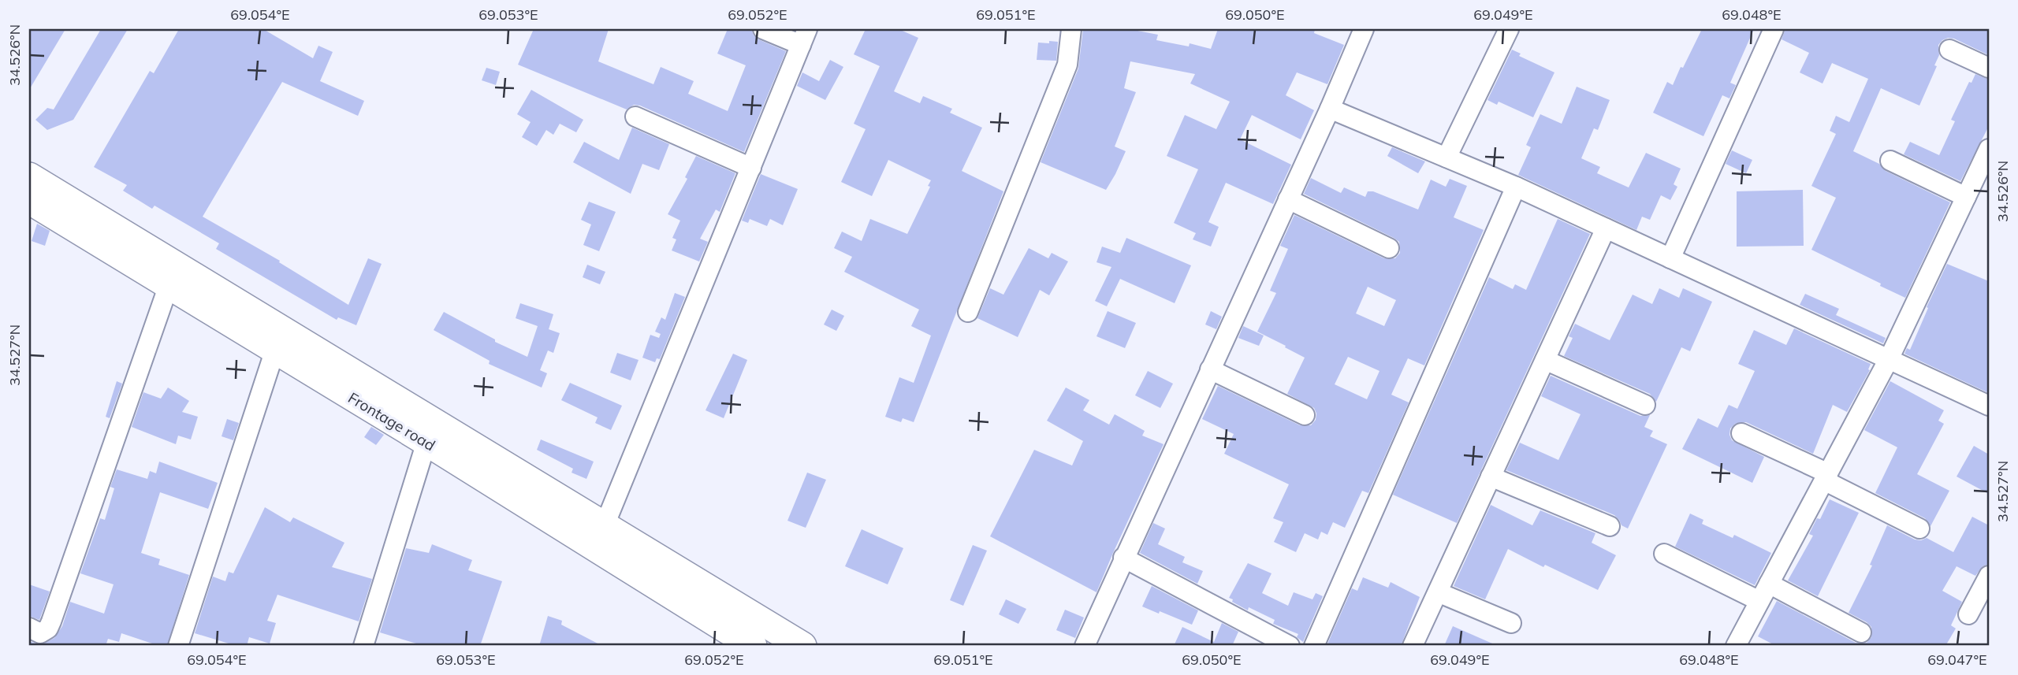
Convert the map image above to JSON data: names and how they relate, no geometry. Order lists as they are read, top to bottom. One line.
{"streets":{"main road":["Frontage road"]},"coordinates":["69.054°E","69.053°E","69.052°E","69.051°E","69.050°E","69.049°E","69.048°E","34.526°N","34.527°N","69.047°E"]}
